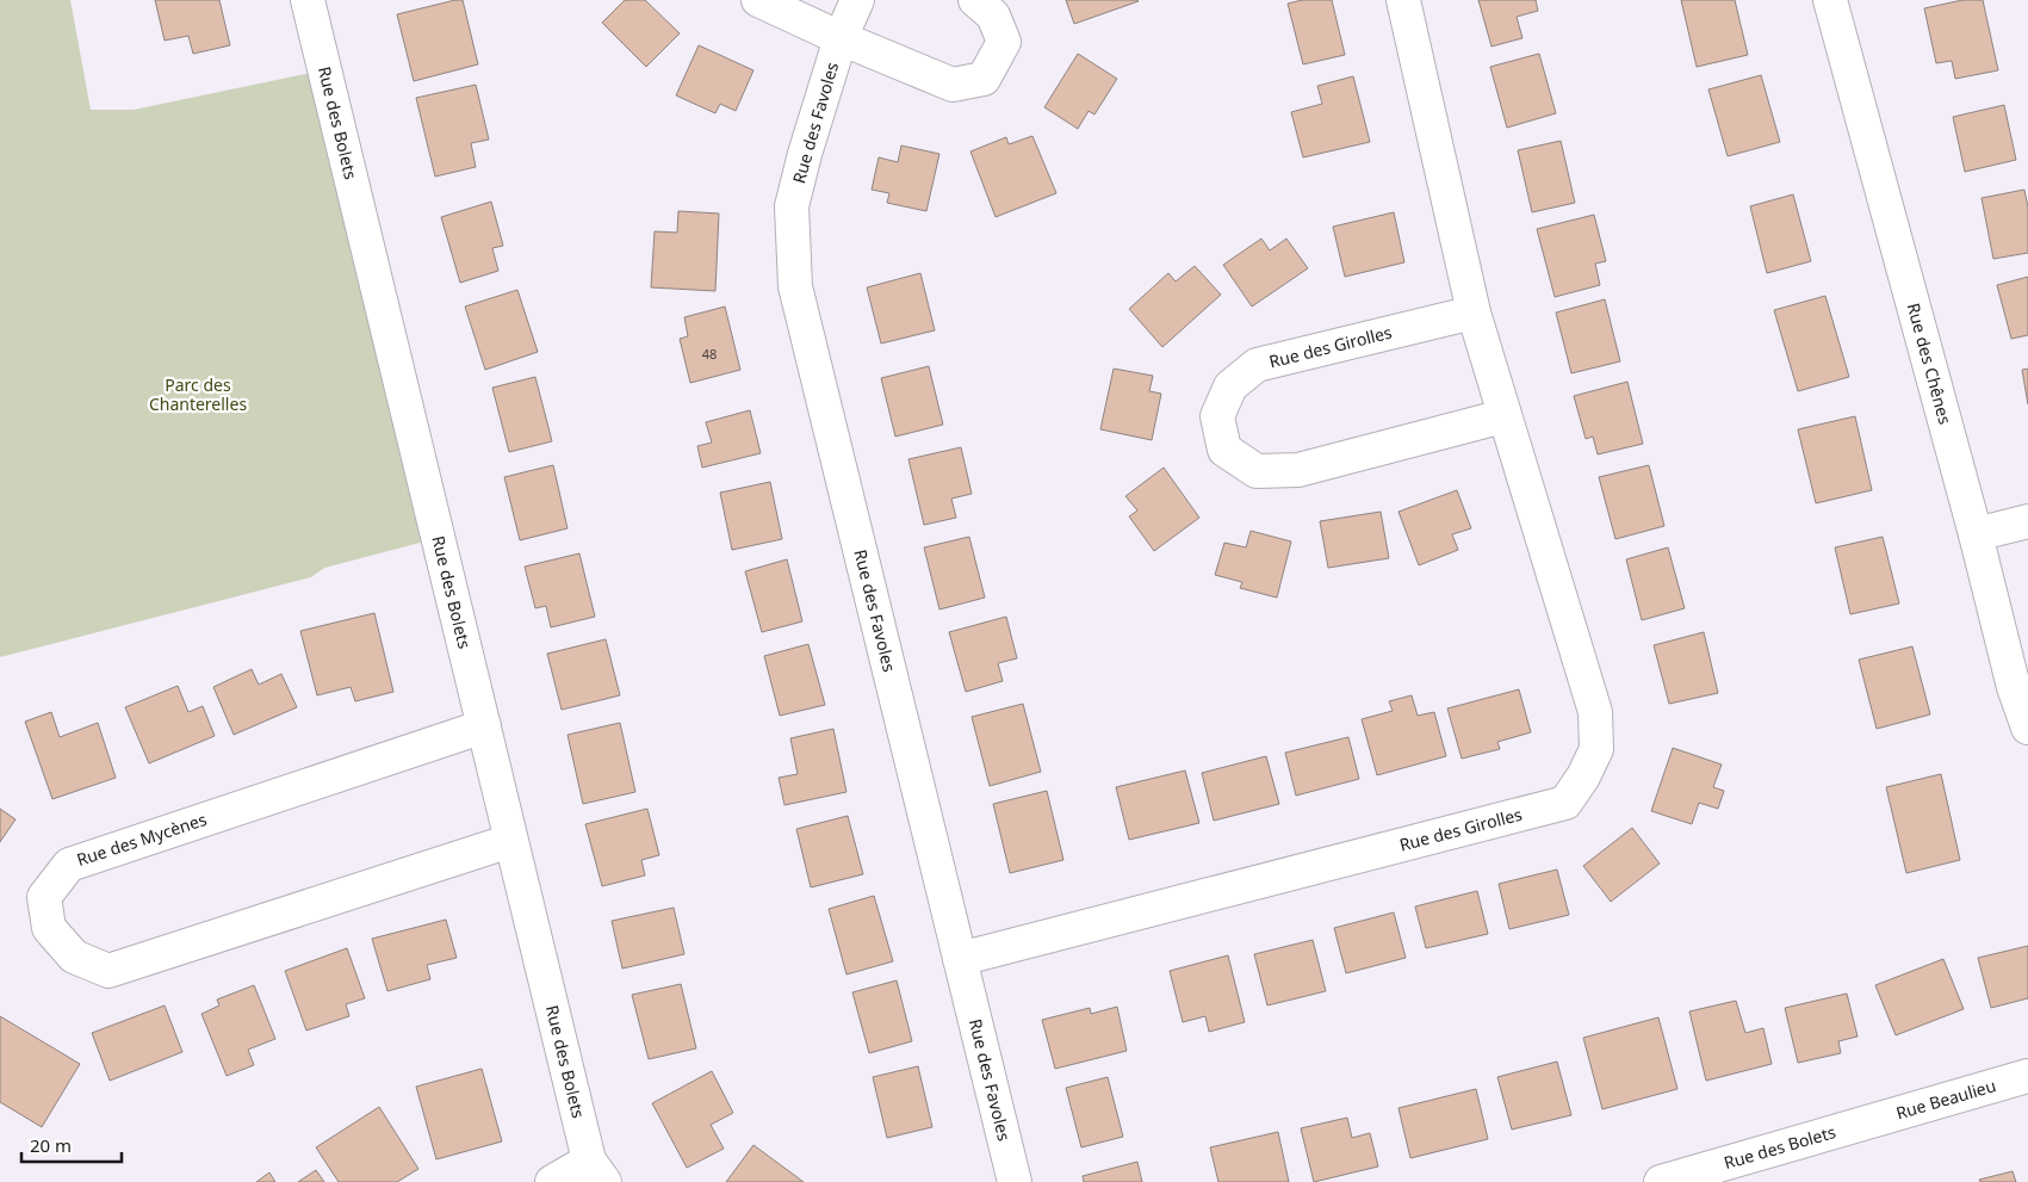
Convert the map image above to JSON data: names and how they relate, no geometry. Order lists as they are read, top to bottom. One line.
{"streets":{"street":["Rue des Favoles","Rue des Bolets","Rue des Girolles","Rue des Chênes","Rue des Mycènes","Rue Beaulieu"]},"crossings":[["Rue des Favoles","Rue des Girolles"],["Rue des Bolets","Rue des Mycènes"],["Rue des Bolets","Rue Beaulieu"]],"parks":["Parc des Chanterelles"],"house_numbers":["48"],"scale_bar":"20 m"}
